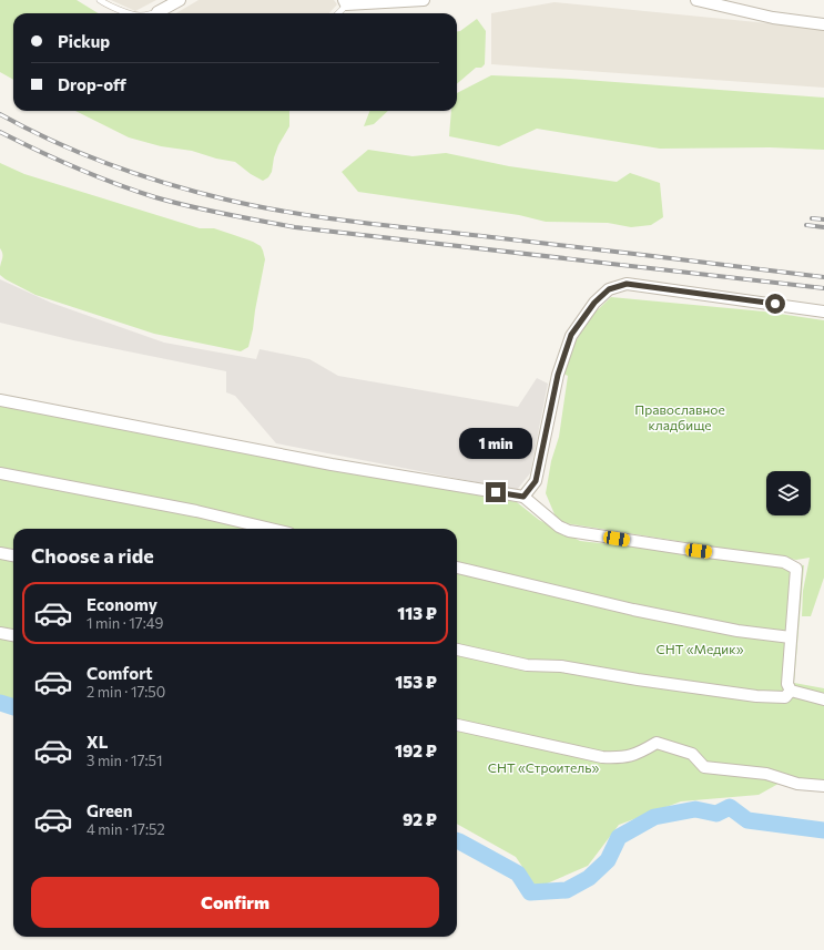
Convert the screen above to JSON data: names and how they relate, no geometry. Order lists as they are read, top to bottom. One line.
{"parks":["Православное кладбище","СНТ «Медик»","СНТ «Строитель»"],"page":{"banner":["Pickup","Drop-off"],"bubble":"1 min","heading":"Choose a ride","list":[{"name":"Economy","note":"1 min · 17:49","value":"113 ₽"},{"name":"Comfort","note":"2 min · 17:50","value":"153 ₽"},{"name":"XL","note":"3 min · 17:51","value":"192 ₽"},{"name":"Green","note":"4 min · 17:52","value":"92 ₽"}],"buttons":"Confirm"}}
